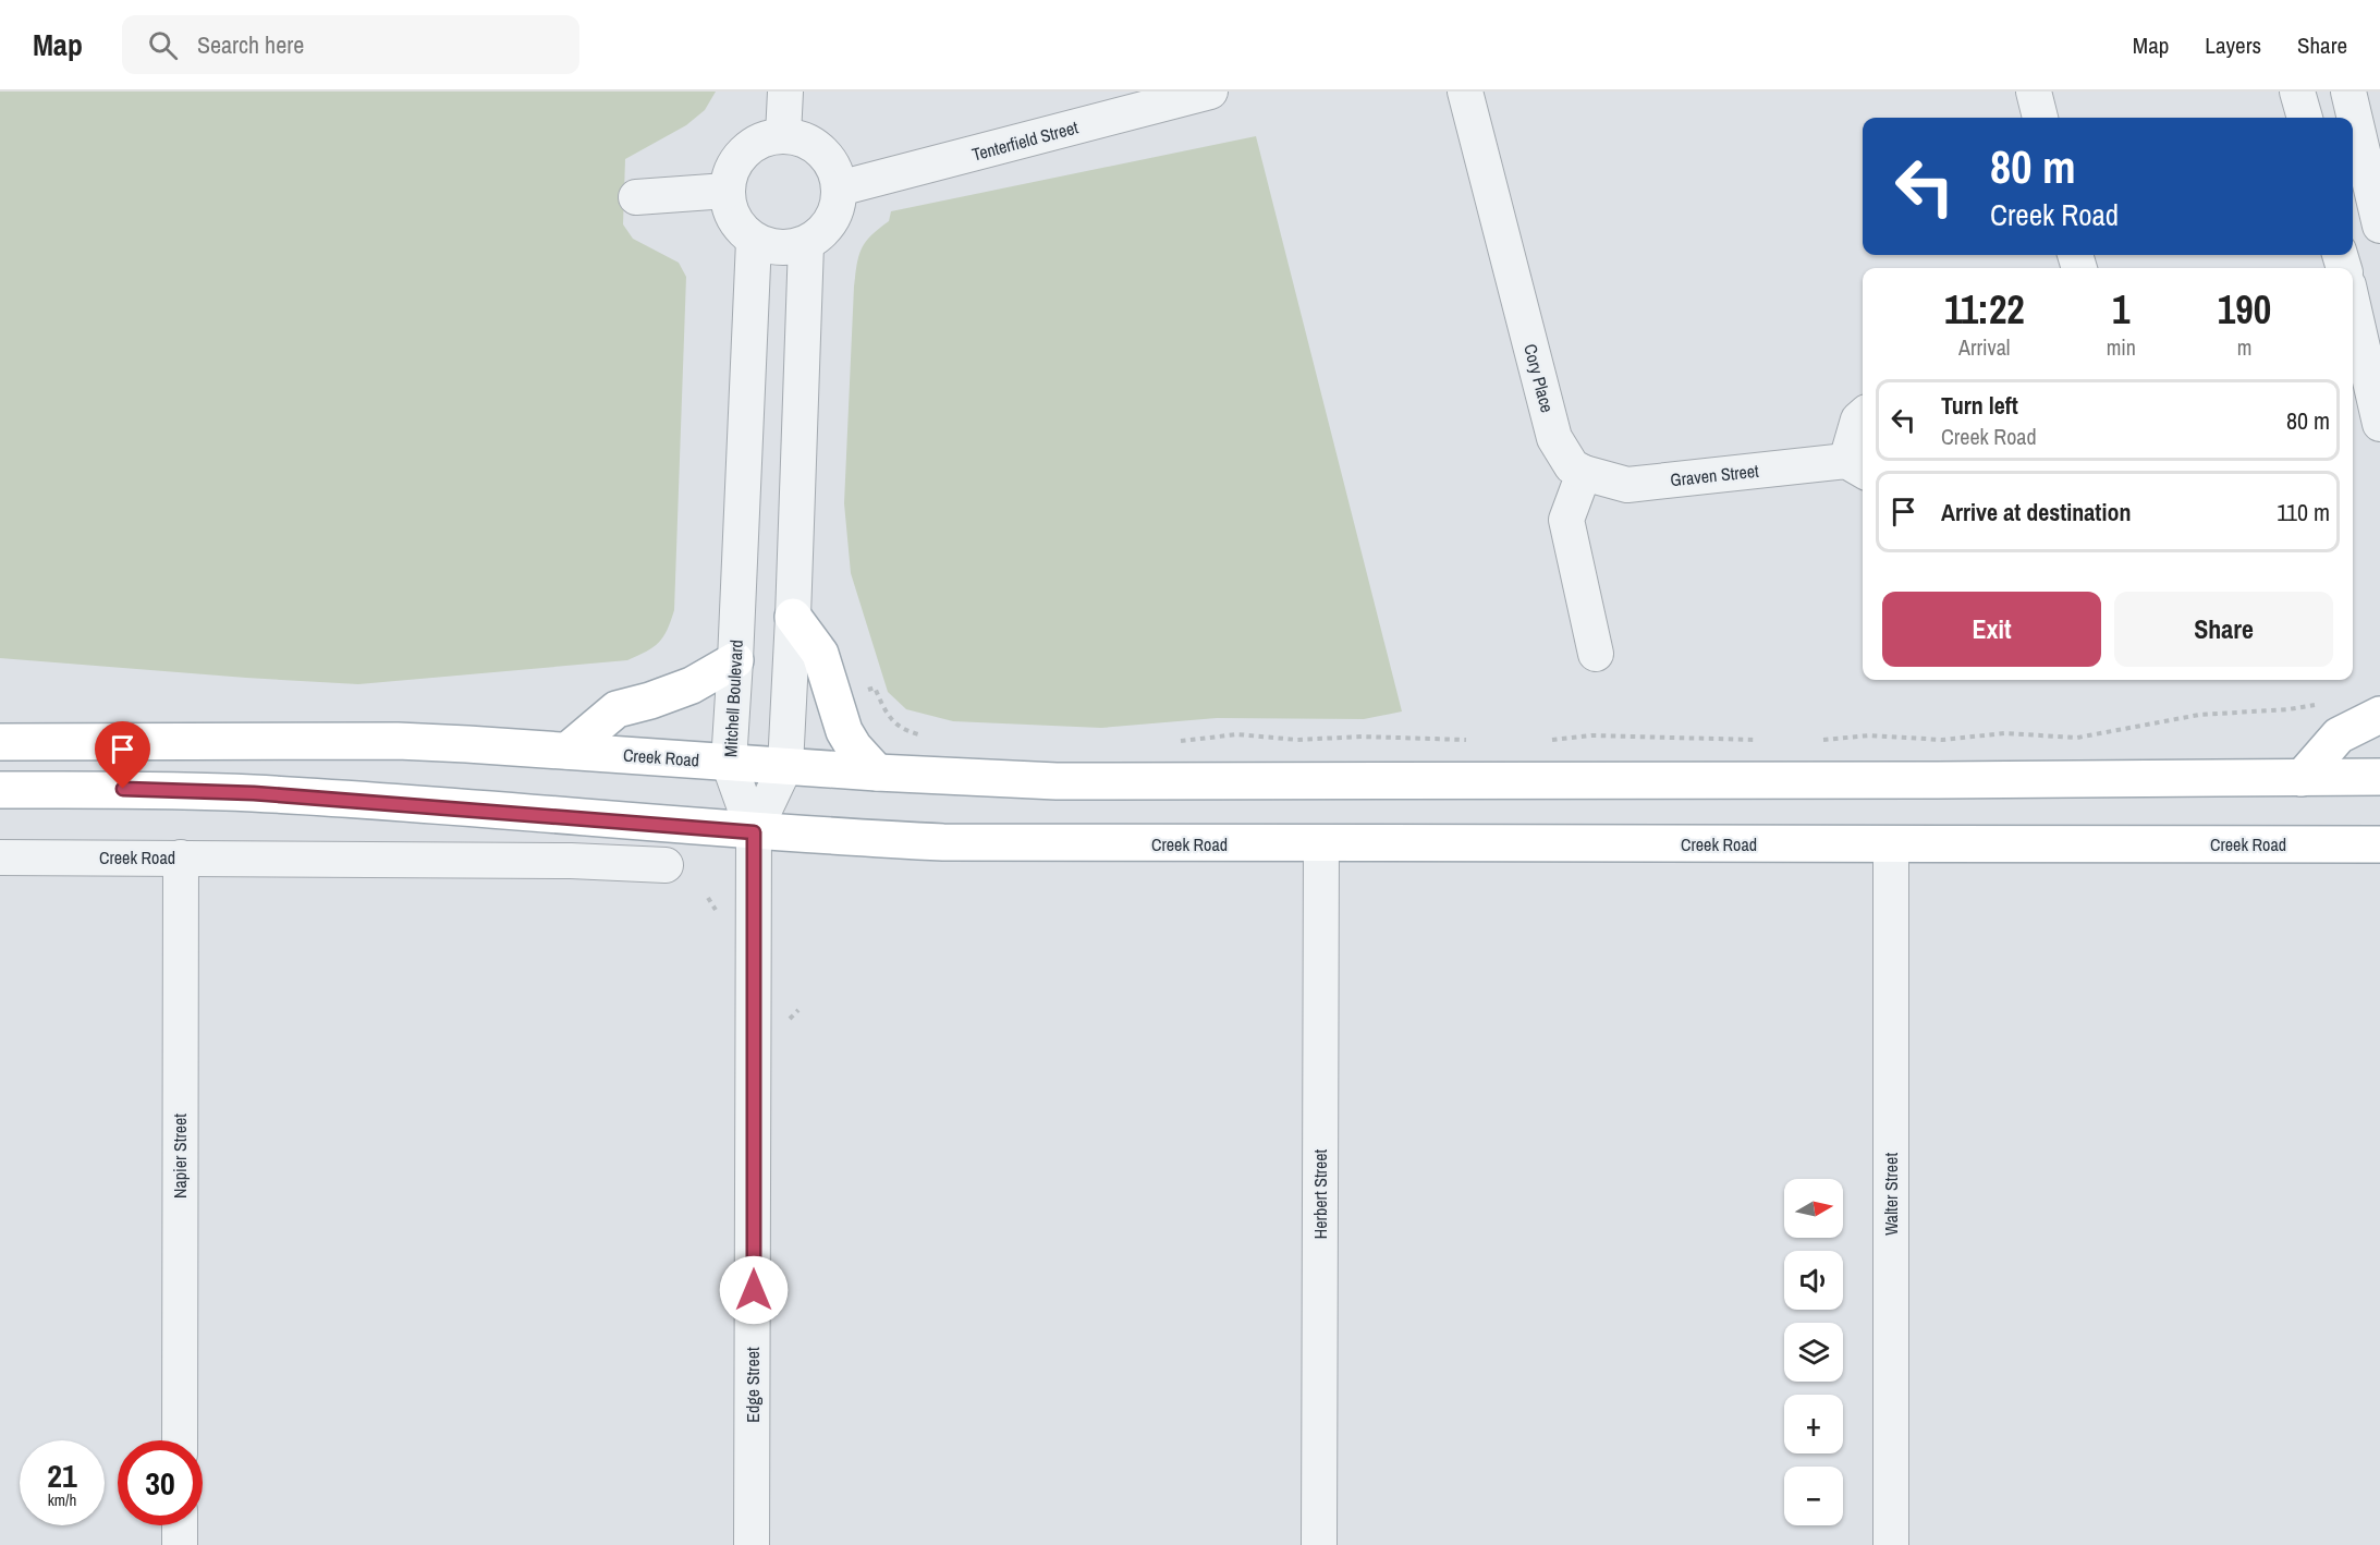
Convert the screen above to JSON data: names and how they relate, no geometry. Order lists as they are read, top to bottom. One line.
{"streets":{"main road":["Creek Road"],"street":["Tenterfield Street","Cory Place","Graven Street","Mitchell Boulevard","Napier Street","Herbert Street","Walter Street","Edge Street"]},"crossings":[["Tenterfield Street","Mitchell Boulevard"],["Cory Place","Graven Street"],["Mitchell Boulevard","Creek Road"],["Mitchell Boulevard","Edge Street"],["Creek Road","Napier Street"],["Creek Road","Herbert Street"],["Creek Road","Walter Street"],["Creek Road","Edge Street"]],"north":"right","page":{"header":"Map","search":"Search here","nav":["Map","Layers","Share"],"turn":["80 m","Creek Road"],"eta":["11:22","Arrival","1","min","190","m"],"list":[{"name":"Turn left","note":"Creek Road","value":"80 m"},{"name":"Arrive at destination","value":"110 m"}],"buttons":["Exit","Share"],"map_buttons":["+","−"],"speed":"21 km/h","limit":"30"}}
